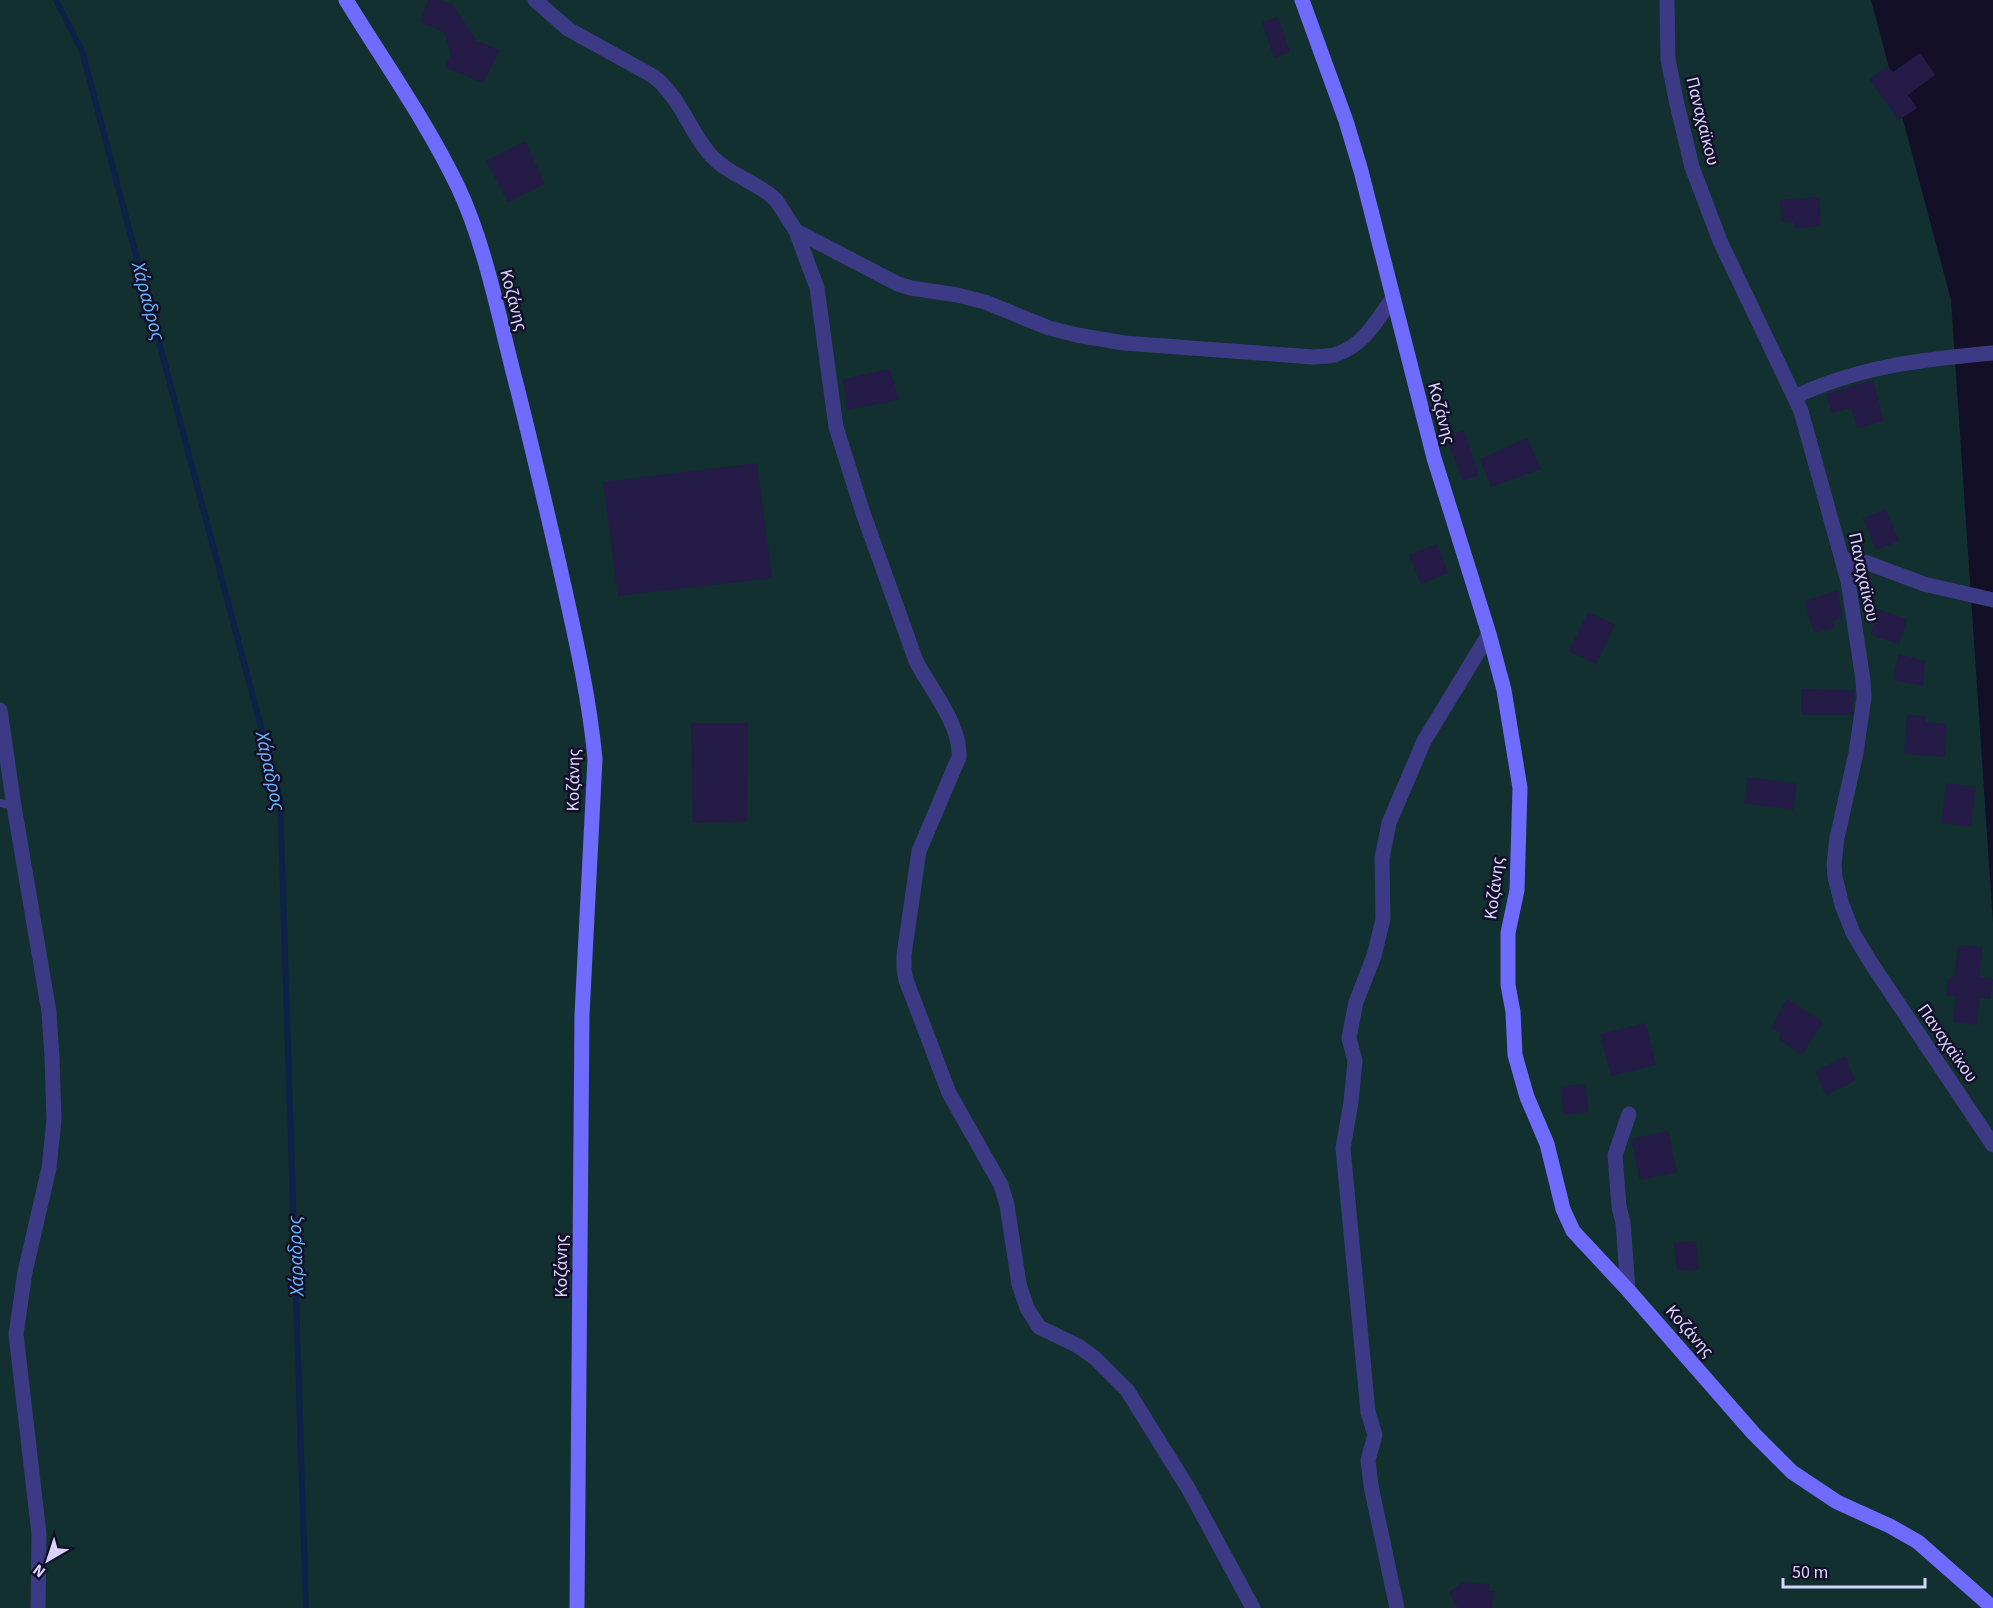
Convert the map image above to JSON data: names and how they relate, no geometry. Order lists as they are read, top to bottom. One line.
{"streets":{"street":["Παναχαϊκου","Κοζάνης"]},"water":["Χάραδρος"],"scale_bar":"50 m","north":"bottom left"}
